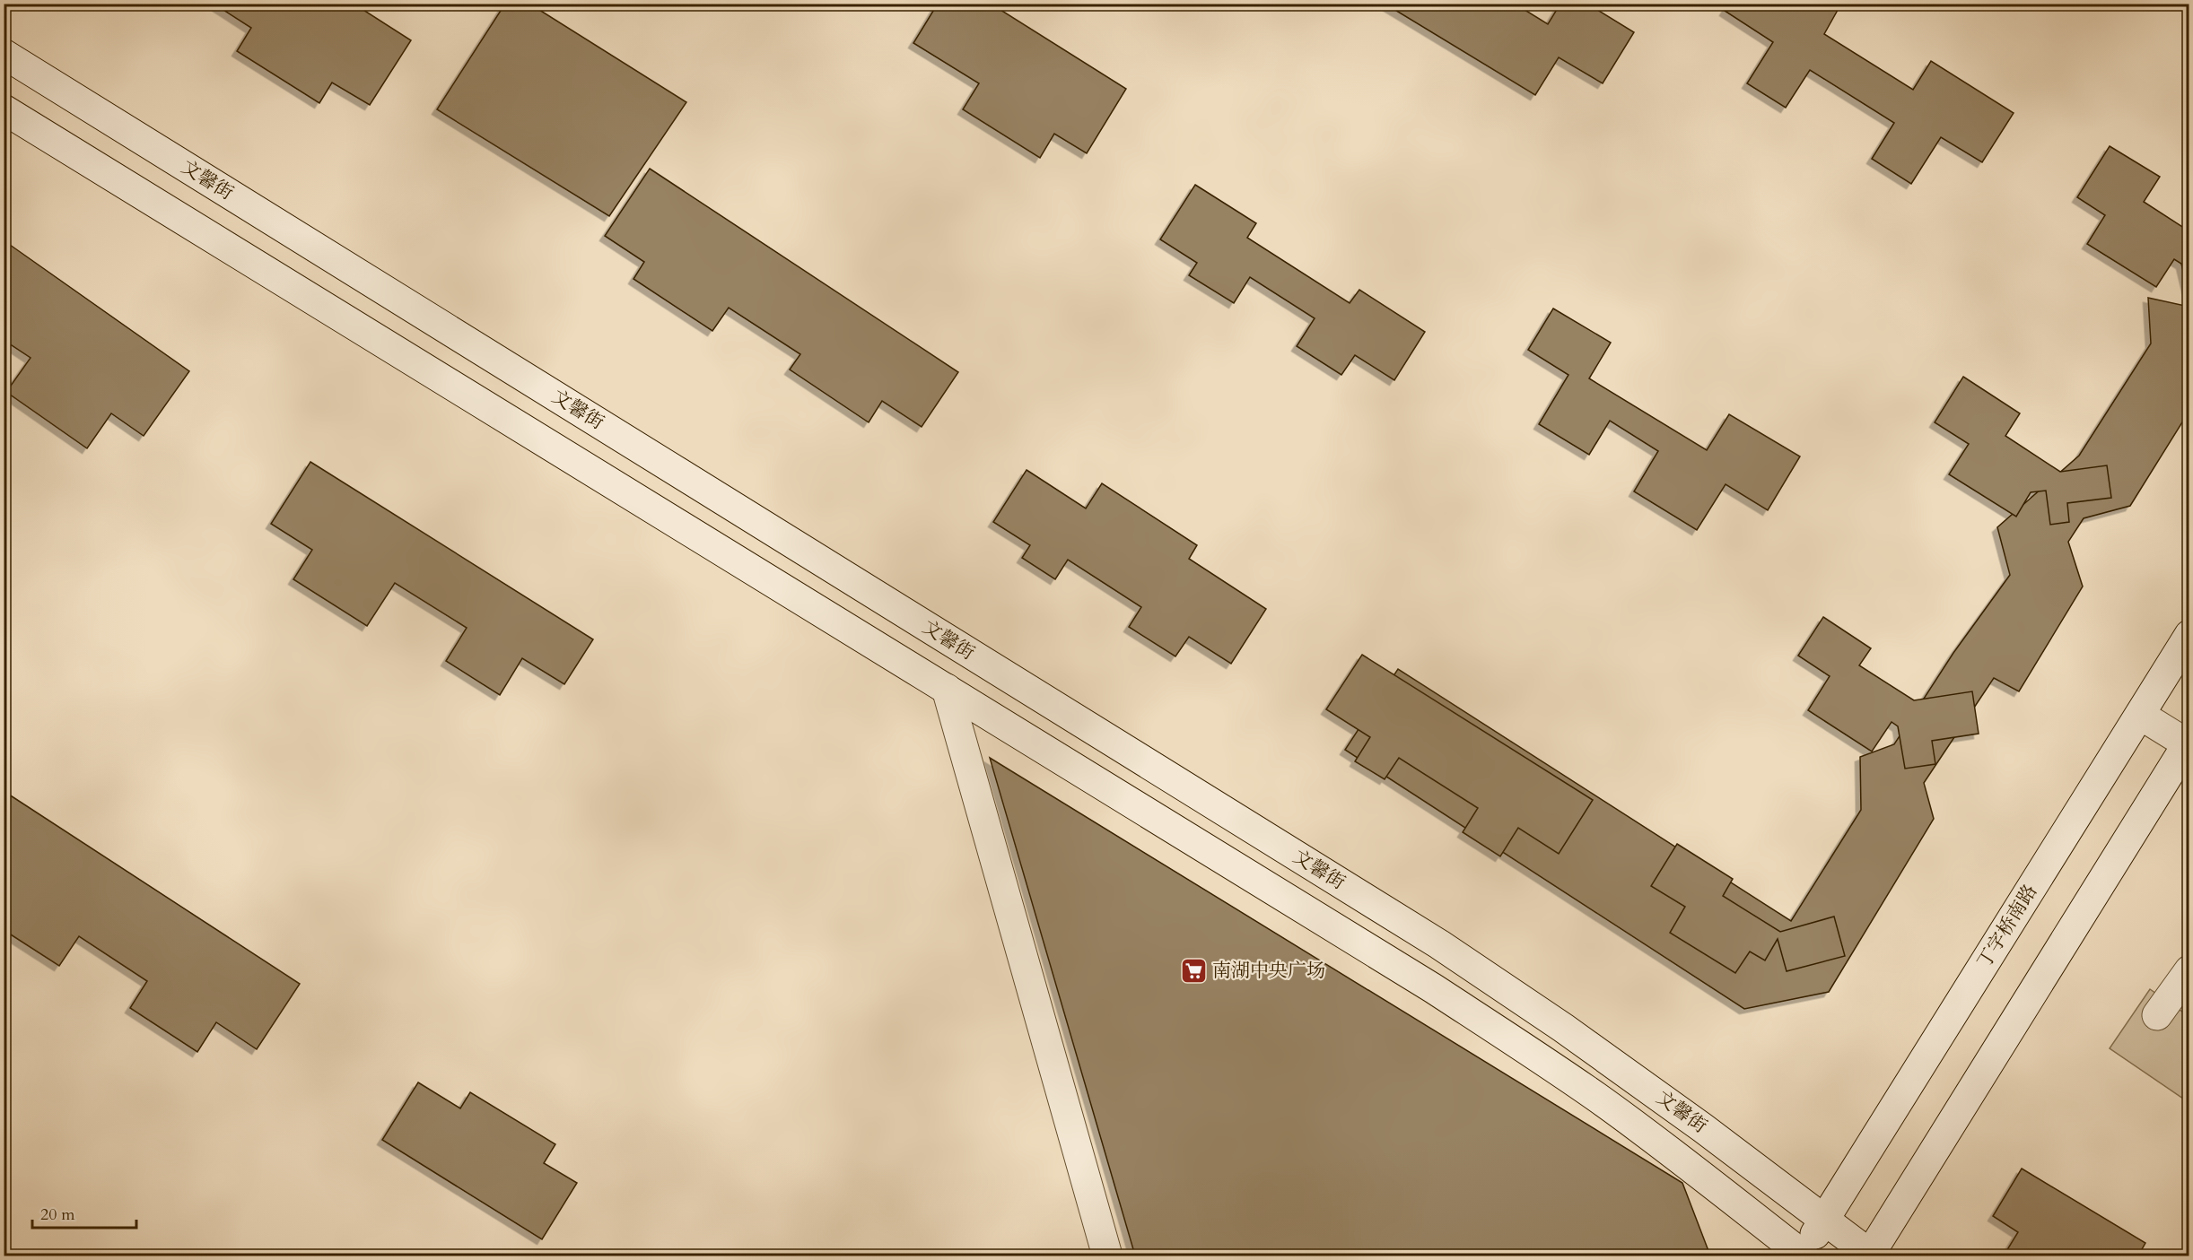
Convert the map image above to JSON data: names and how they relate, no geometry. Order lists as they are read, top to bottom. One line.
{"streets":{"main road":["文馨街","丁字桥南路"]},"crossings":[["文馨街","丁字桥南路"]],"places":{"supermarket":["南湖中央广场"]},"scale_bar":"20 m"}
